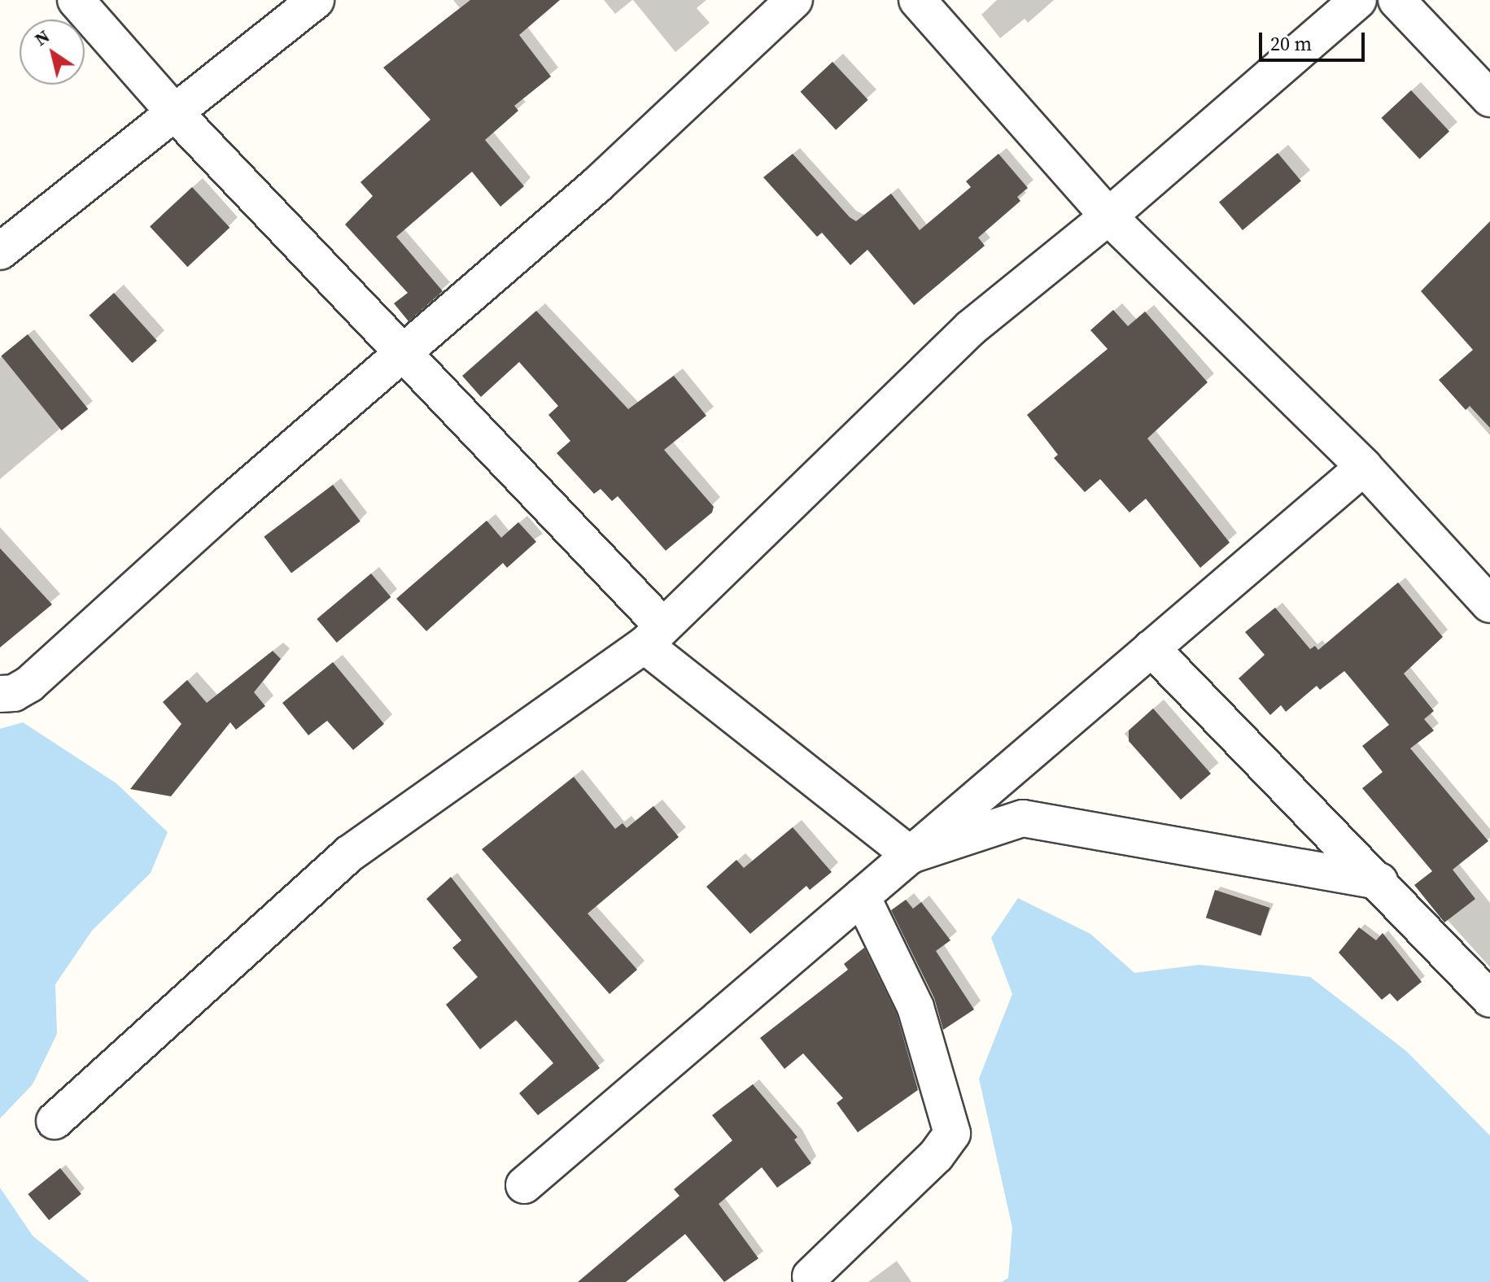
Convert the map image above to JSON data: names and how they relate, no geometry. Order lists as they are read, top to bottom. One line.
{"scale_bar":"20 m","north":"top left"}
